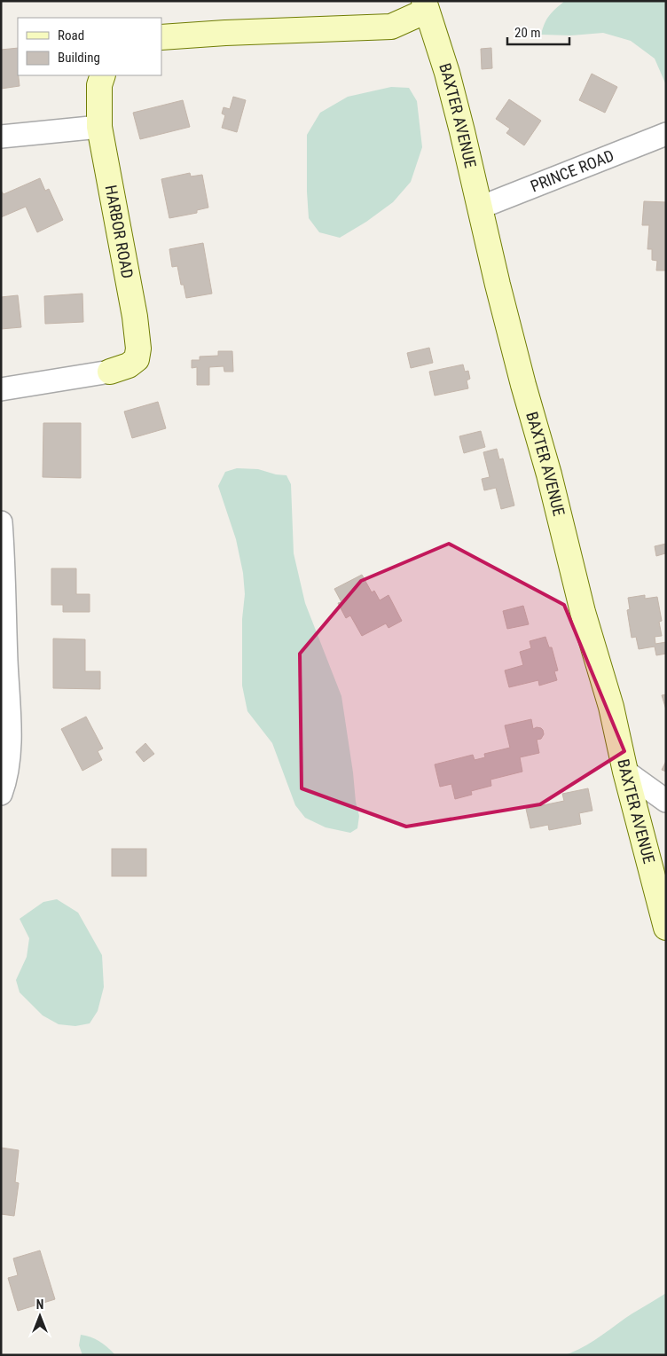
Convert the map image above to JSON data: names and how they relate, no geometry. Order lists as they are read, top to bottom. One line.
{"streets":{"street":["BAXTER AVENUE","PRINCE ROAD","HARBOR ROAD"]},"crossings":[["BAXTER AVENUE","PRINCE ROAD"]],"legend":["Road","Building"],"scale_bar":"20 m","north":"top"}
